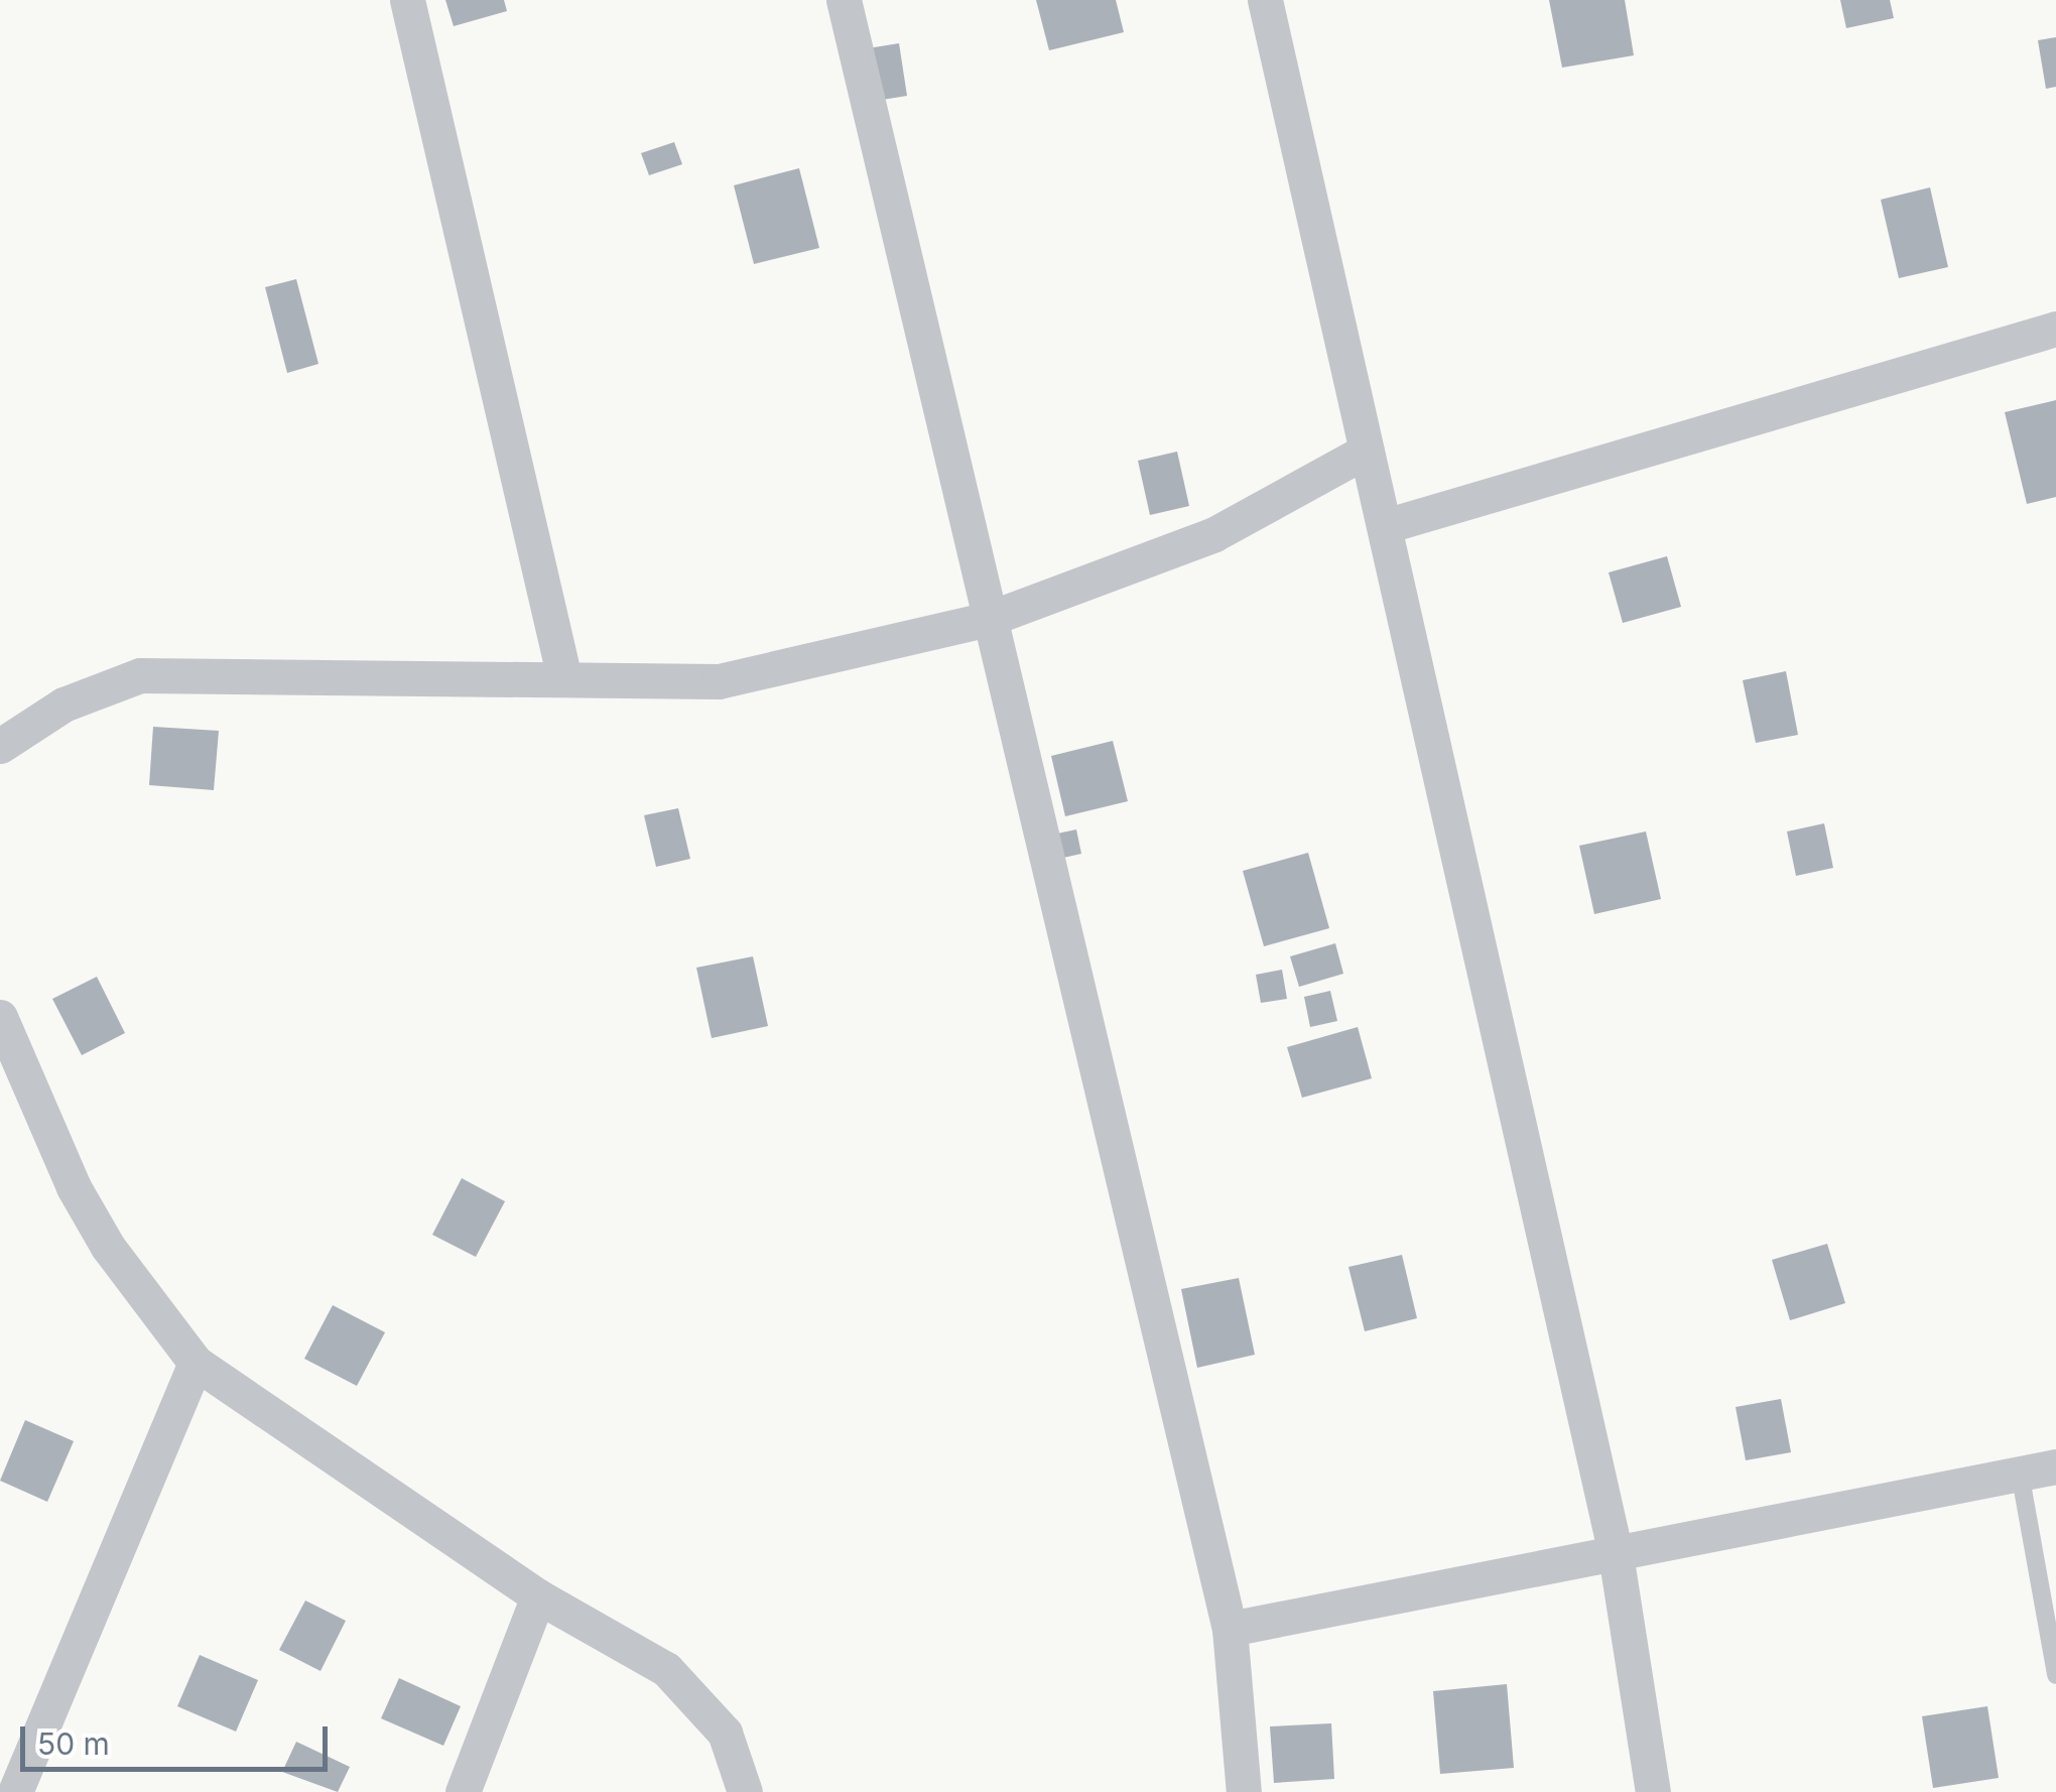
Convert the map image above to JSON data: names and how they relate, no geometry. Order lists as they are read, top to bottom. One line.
{"scale_bar":"50 m"}
